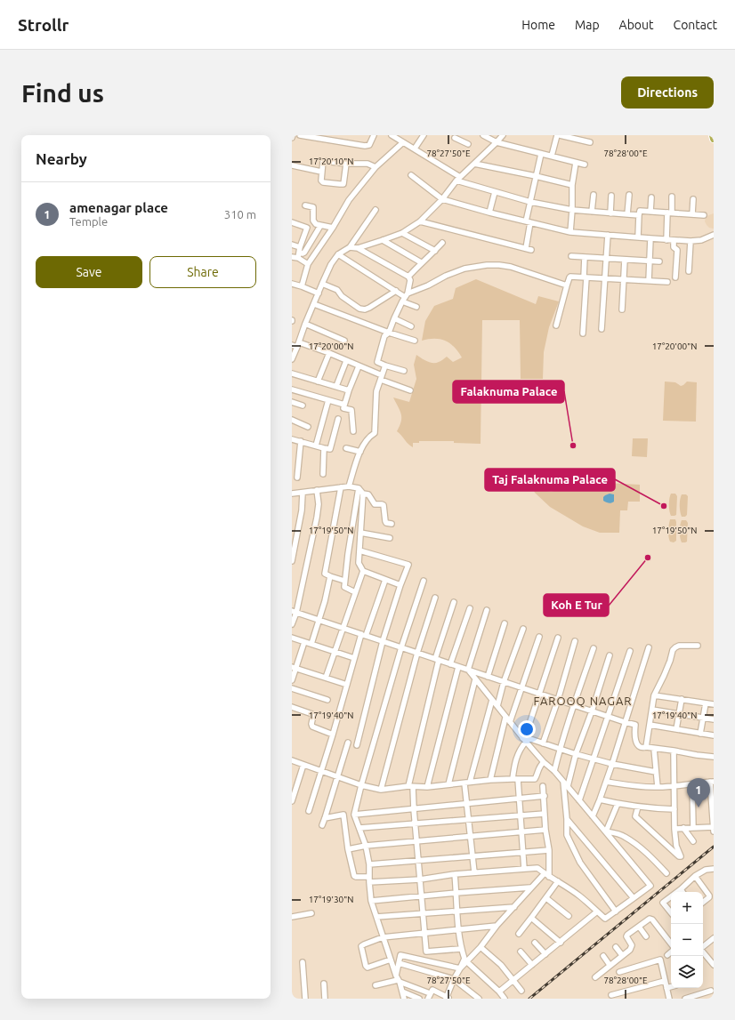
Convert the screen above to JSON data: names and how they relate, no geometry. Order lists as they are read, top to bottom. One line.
{"districts":["FAROOQ NAGAR"],"places":["Falaknuma Palace","Taj Falaknuma Palace","Koh E Tur"],"page":{"header":"Strollr","nav":["Home","Map","About","Contact"],"buttons":["Directions",["Save","Share"]],"title":"Find us","heading":"Nearby","list":[{"mark":"1","name":"amenagar place","note":"Temple","value":"310 m"}],"pins":"1","map_buttons":["+","−"]},"coordinates":["78°27'50\"E","78°28'00\"E","17°20'10\"N","17°20'00\"N","17°19'50\"N","17°19'40\"N","17°19'30\"N"]}
